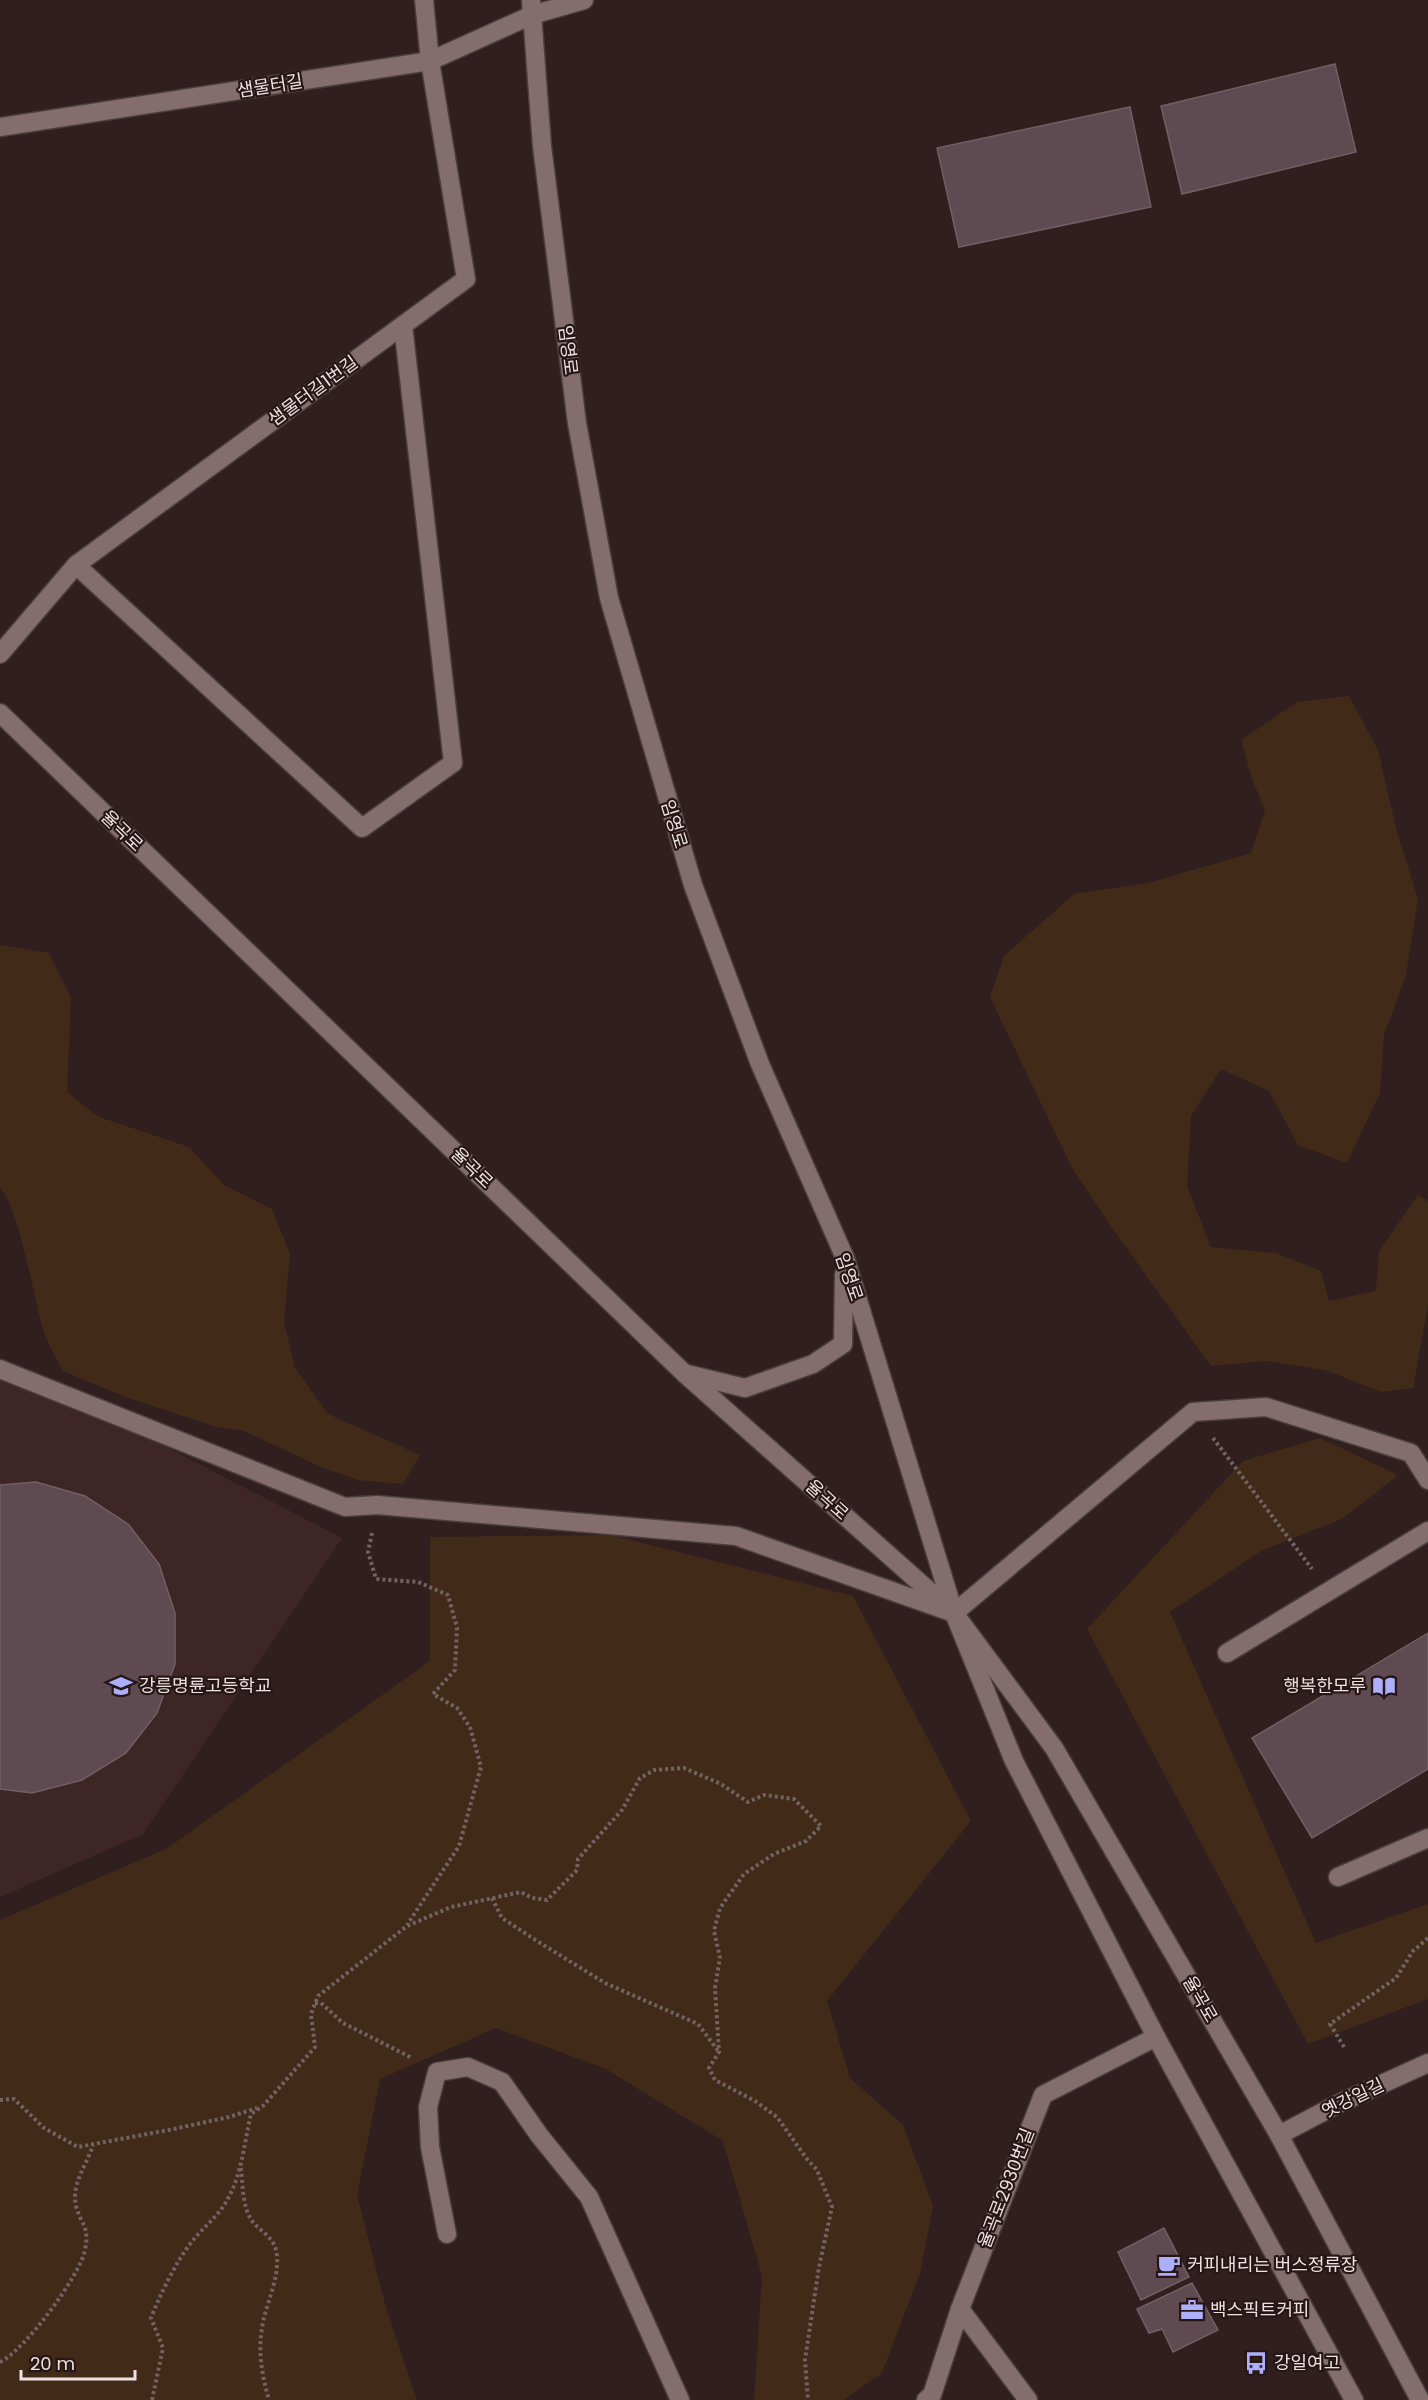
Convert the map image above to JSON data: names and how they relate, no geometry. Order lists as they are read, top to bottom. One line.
{"streets":{"street":["샘물터길","임영로","샘물터길1번길","율곡로","옛강일길","율곡로2930번길"]},"crossings":[["샘물터길","임영로"],["샘물터길","샘물터길1번길"],["임영로","율곡로"],["율곡로","옛강일길"],["율곡로","율곡로2930번길"]],"places":{"school or university":["강릉명륜고등학교"],"library":["행복한모루"],"cafe":["커피내리는 버스정류장"],"office":["백스픽트커피"],"bus stop":["강일여고"]},"scale_bar":"20 m"}
